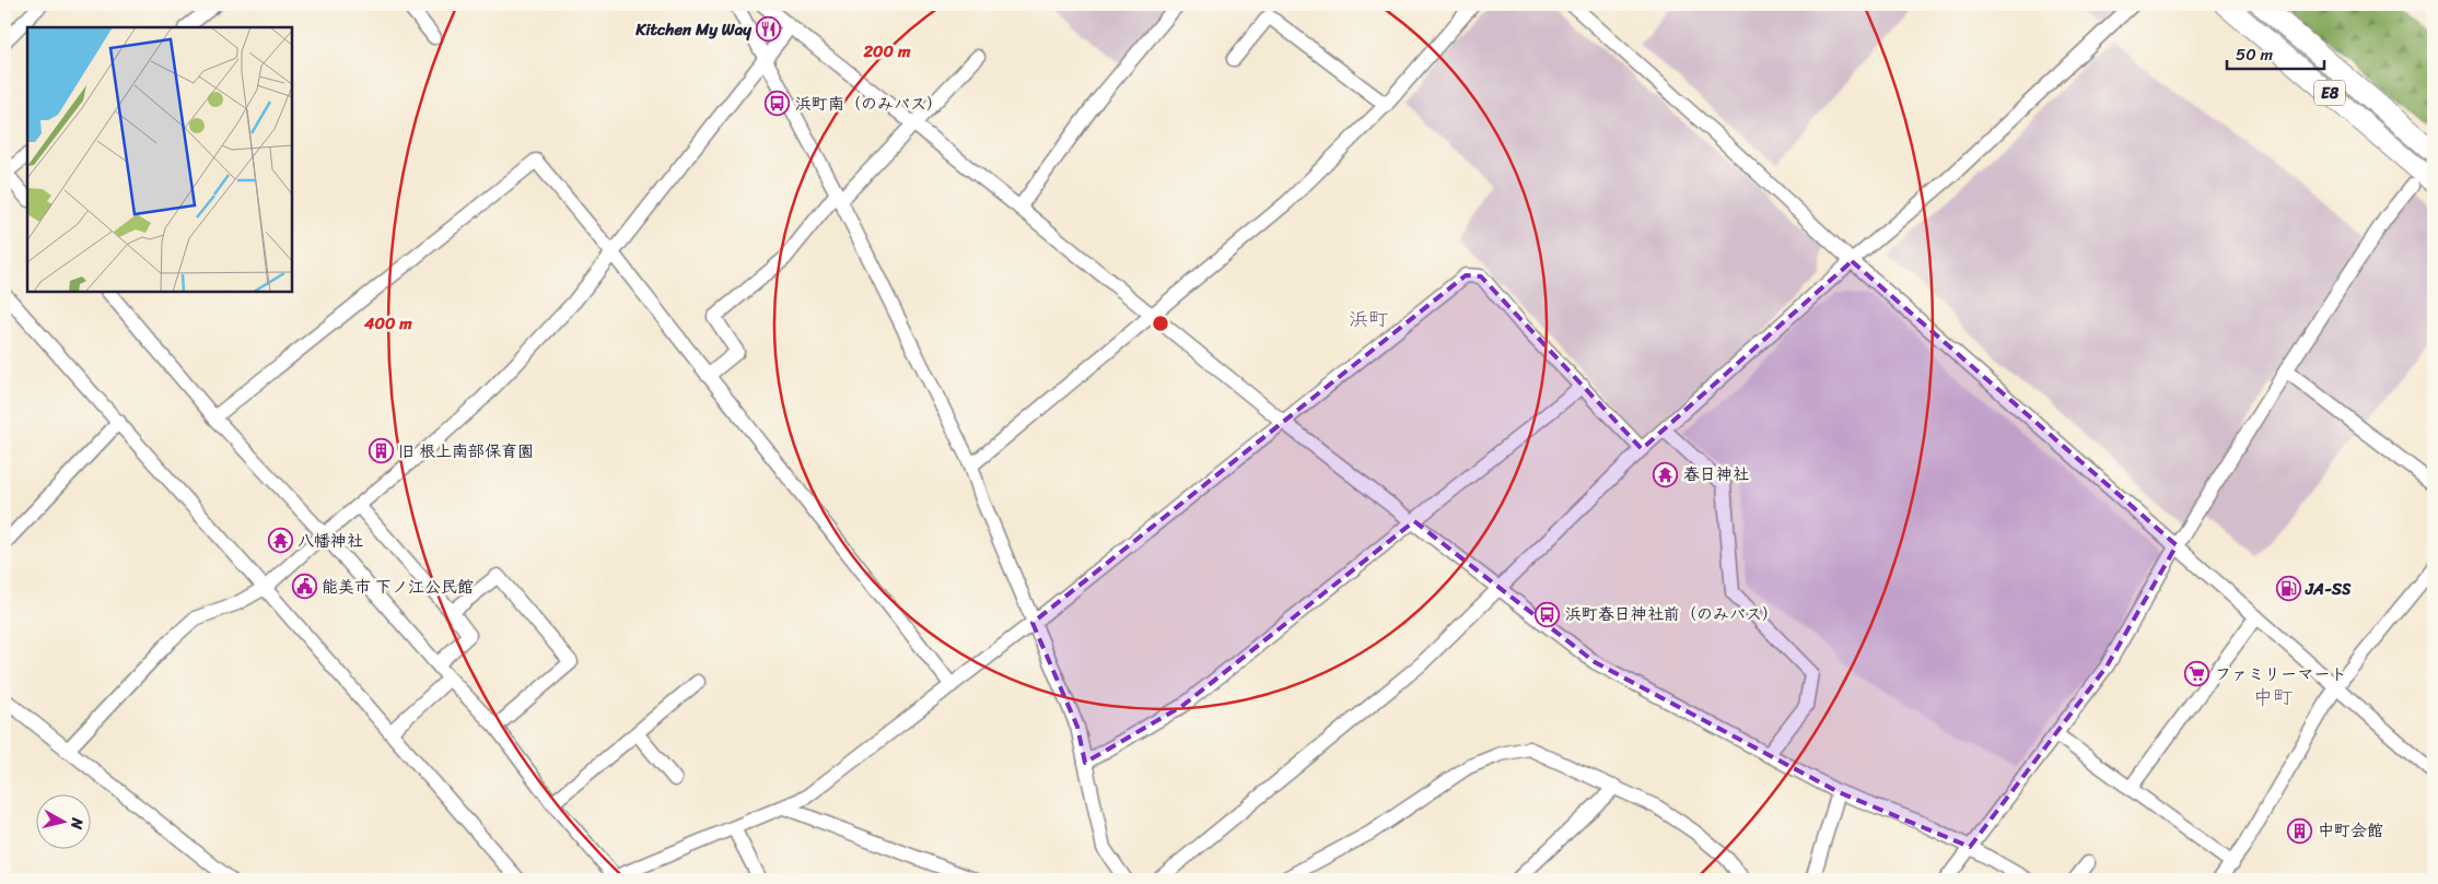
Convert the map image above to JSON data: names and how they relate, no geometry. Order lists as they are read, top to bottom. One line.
{"streets":{"highway":["E8"]},"districts":["浜町","中町"],"places":{"restaurant":["Kitchen My Way"],"bus stop":["浜町南（のみバス）","浜町春日神社前（のみバス）"],"building":["旧 根上南部保育園","中町会館"],"temple":["春日神社","八幡神社"],"public building":["能美市 下ノ江公民館"],"fuel station":["JA-SS"],"supermarket":["ファミリーマート"]},"scale_bar":"50 m","north":"right","rings":["200 m","400 m"]}
